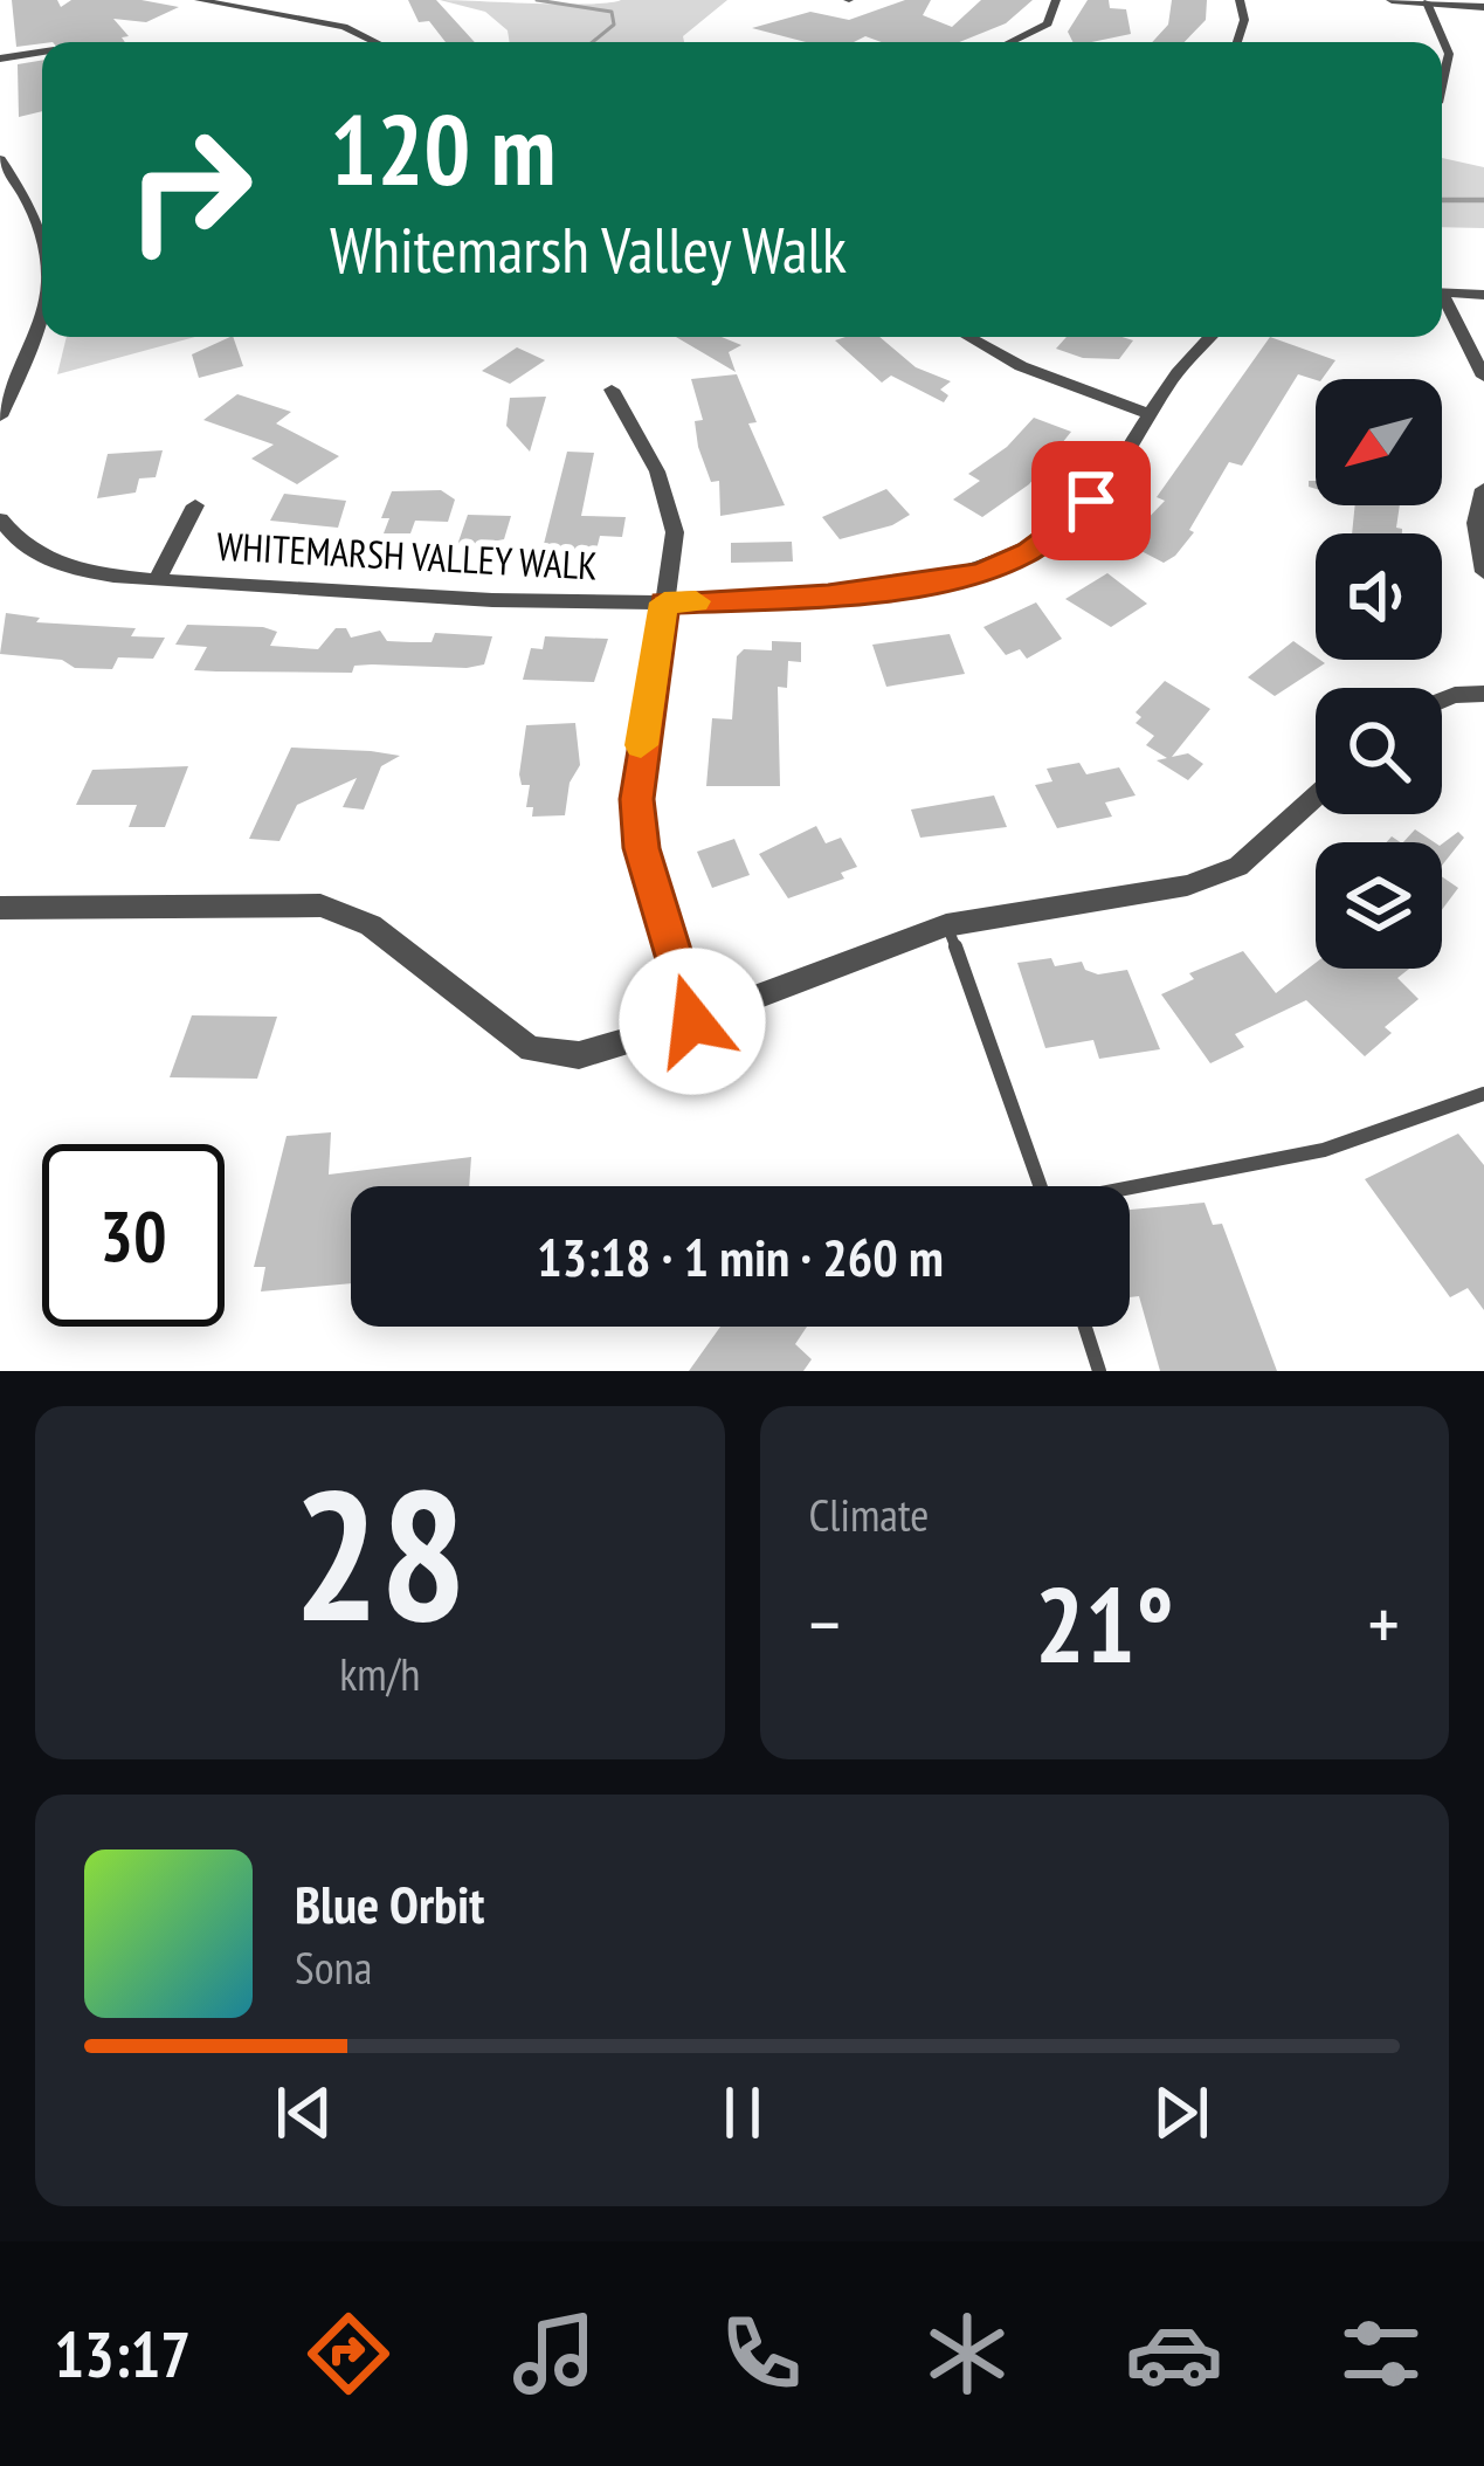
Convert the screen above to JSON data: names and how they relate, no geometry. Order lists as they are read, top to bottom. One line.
{"streets":{"street":["WHITEMARSH VALLEY WALK"]},"north":"bottom left","page":{"turn":["120 m","Whitemarsh Valley Walk"],"limit":"30","trip":"13:18 · 1 min · 260 m","tile":[["28","km/h"],"Climate"],"heat":["−","21°","+"],"song":["Blue Orbit","Sona"],"tabs":"13:17"}}
